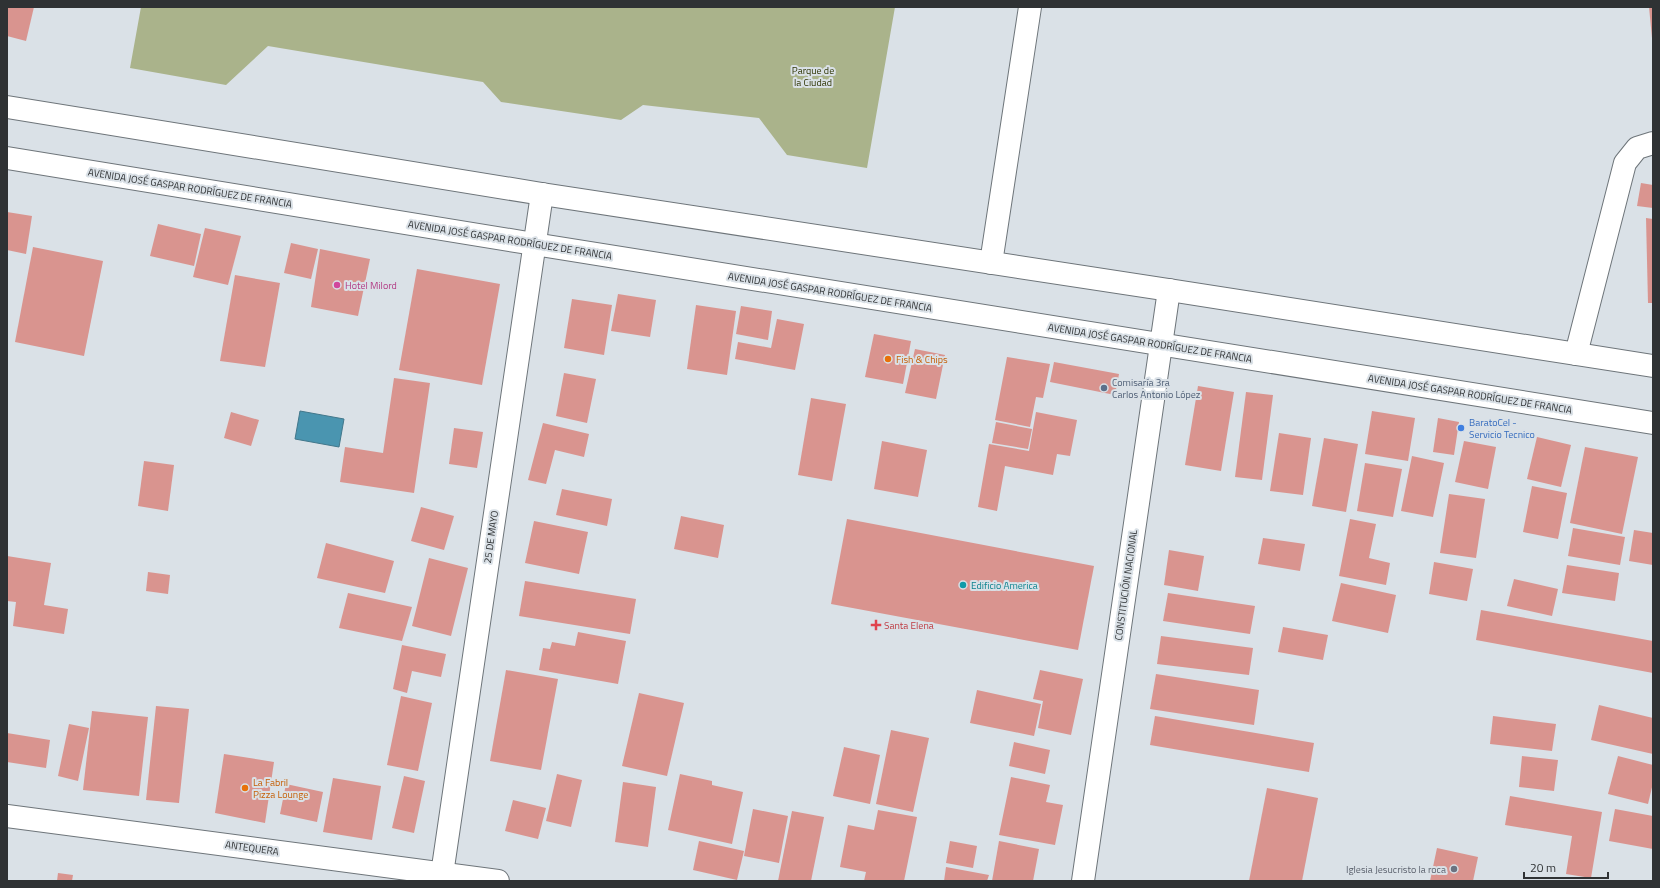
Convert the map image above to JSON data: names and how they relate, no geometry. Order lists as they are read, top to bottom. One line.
{"streets":{"main road":["AVENIDA JOSÉ GASPAR RODRÍGUEZ DE FRANCIA","25 DE MAYO","CONSTITUCIÓN NACIONAL","ANTEQUERA"]},"crossings":[["AVENIDA JOSÉ GASPAR RODRÍGUEZ DE FRANCIA","25 DE MAYO"],["AVENIDA JOSÉ GASPAR RODRÍGUEZ DE FRANCIA","CONSTITUCIÓN NACIONAL"],["25 DE MAYO","ANTEQUERA"]],"parks":["Parque de la Ciudad"],"places":{"other":["Hotel Milord","Fish & Chips","Comisaría 3ra Carlos Antonio López","BaratoCel - Servicio Tecnico","Edificio America","La Fabril Pizza Lounge","Iglesia Jesucristo la roca"],"health":["Santa Elena"]},"scale_bar":"20 m"}
